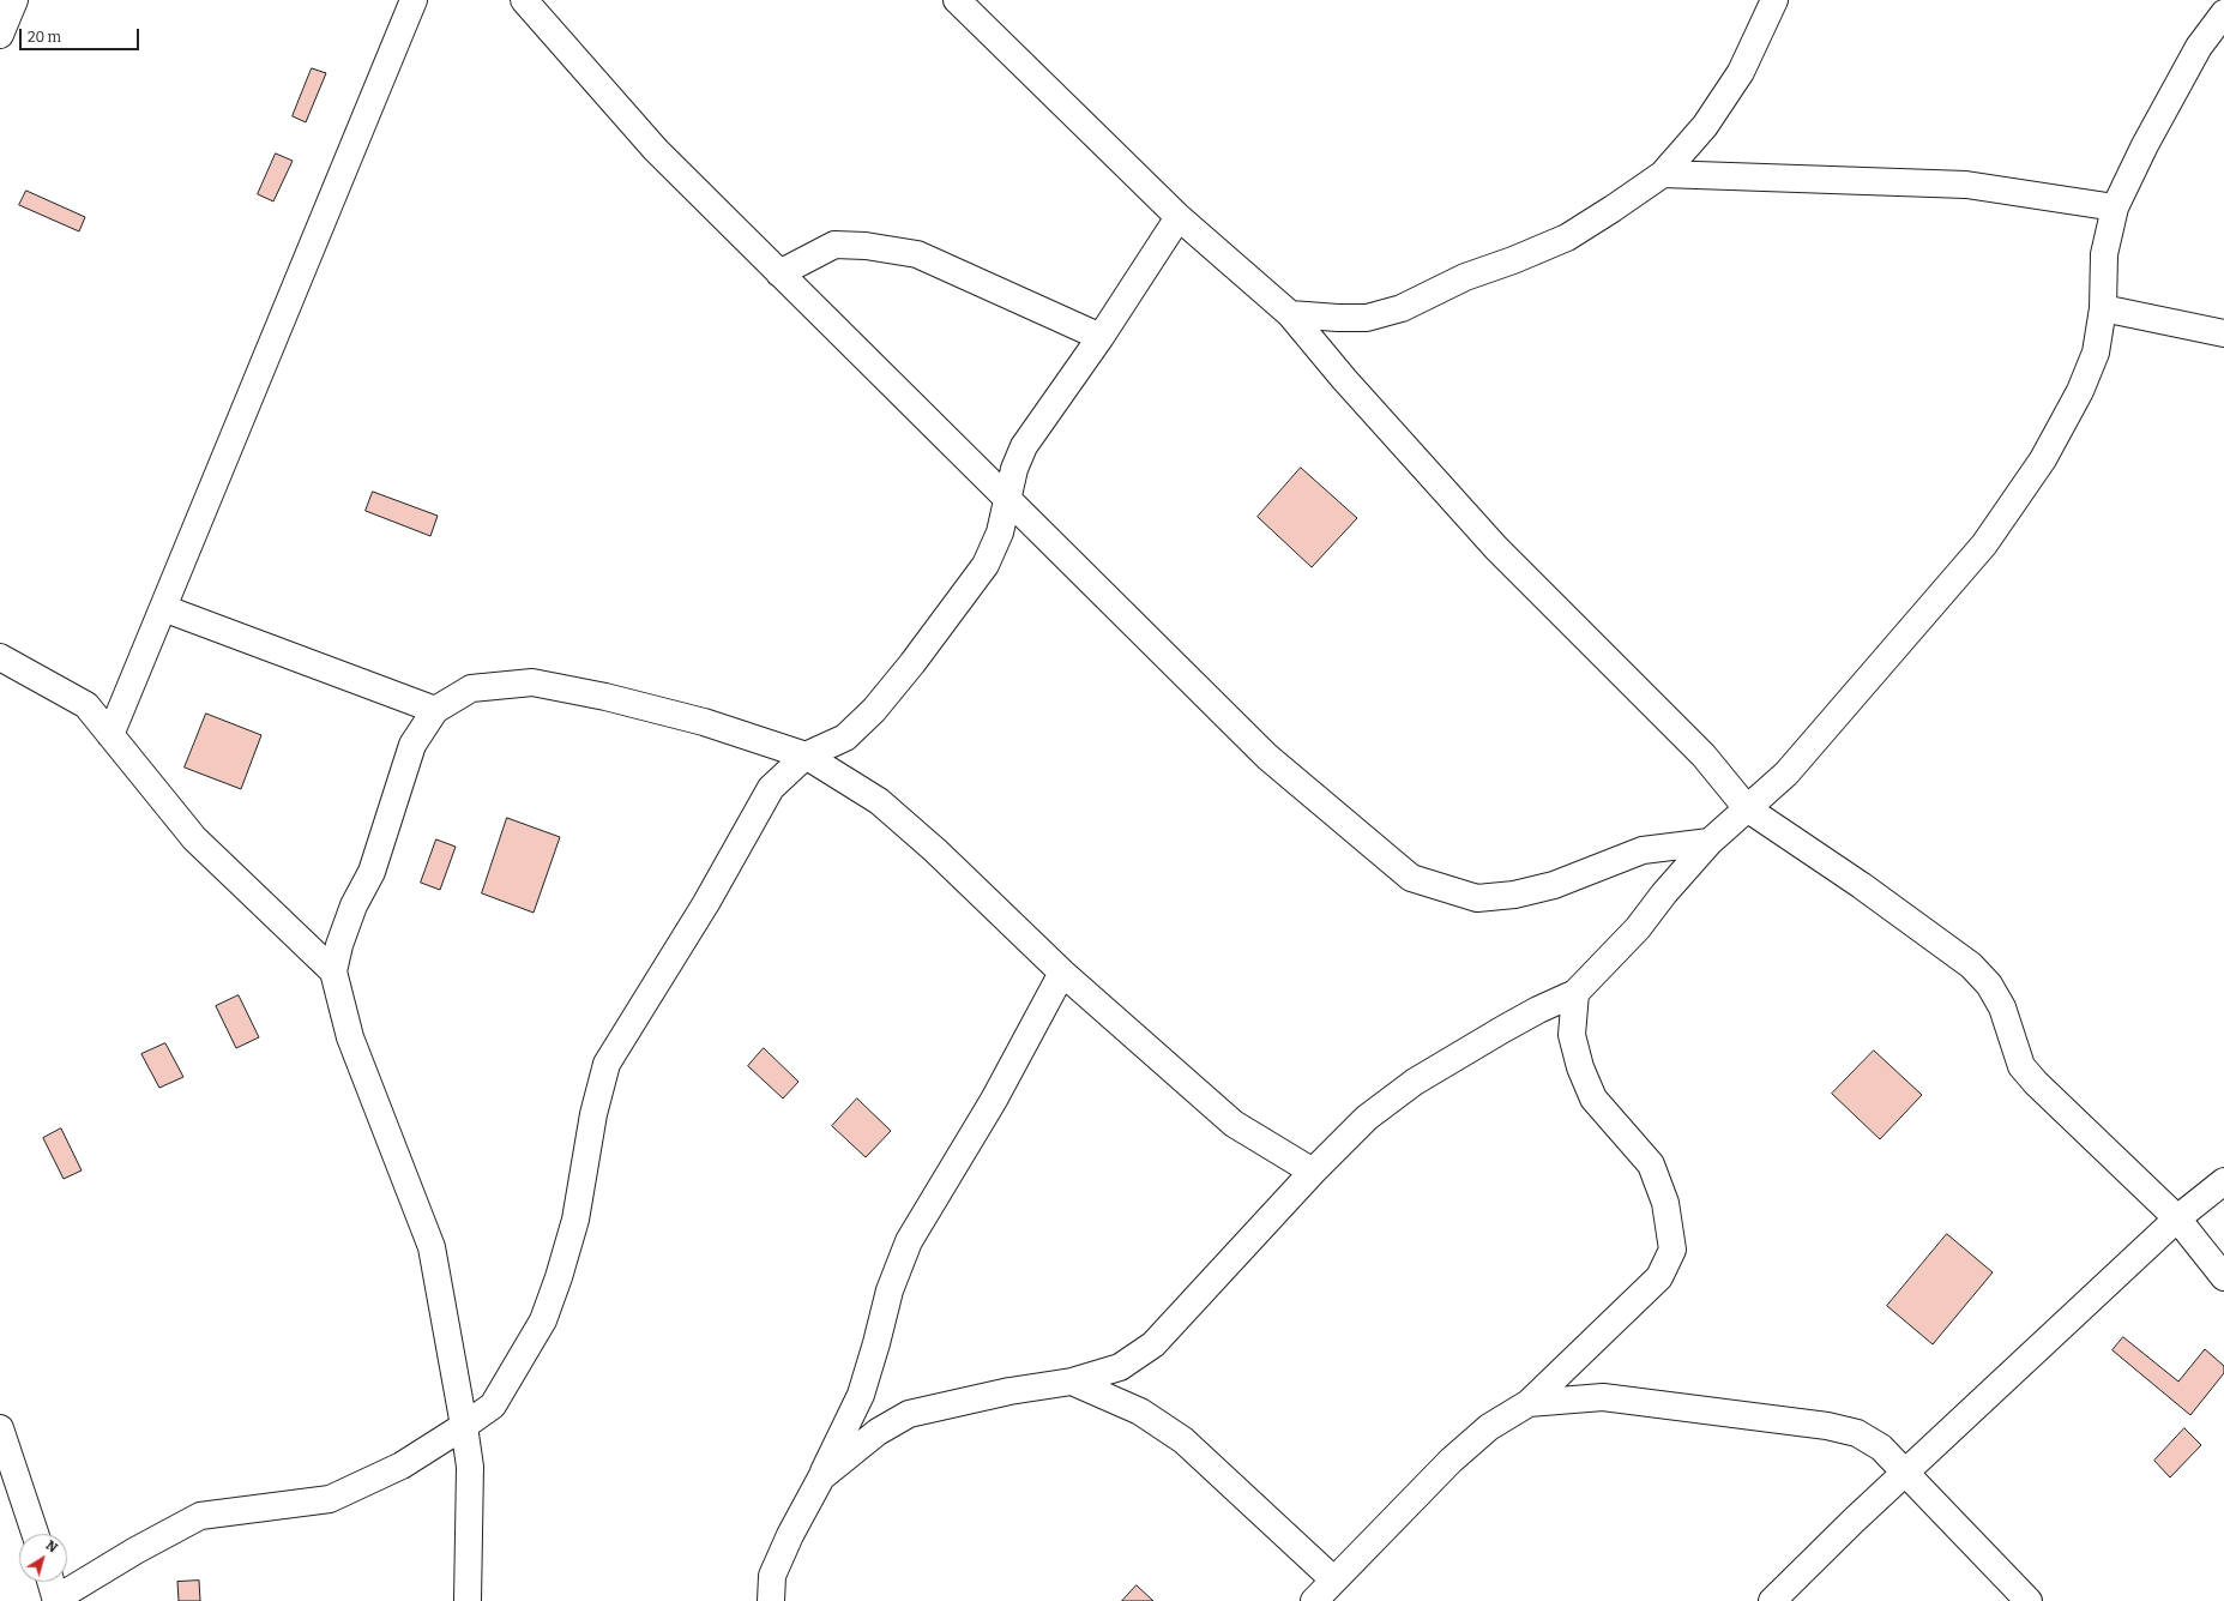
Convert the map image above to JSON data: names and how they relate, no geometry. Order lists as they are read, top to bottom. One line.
{"scale_bar":"20 m","north":"top right"}
